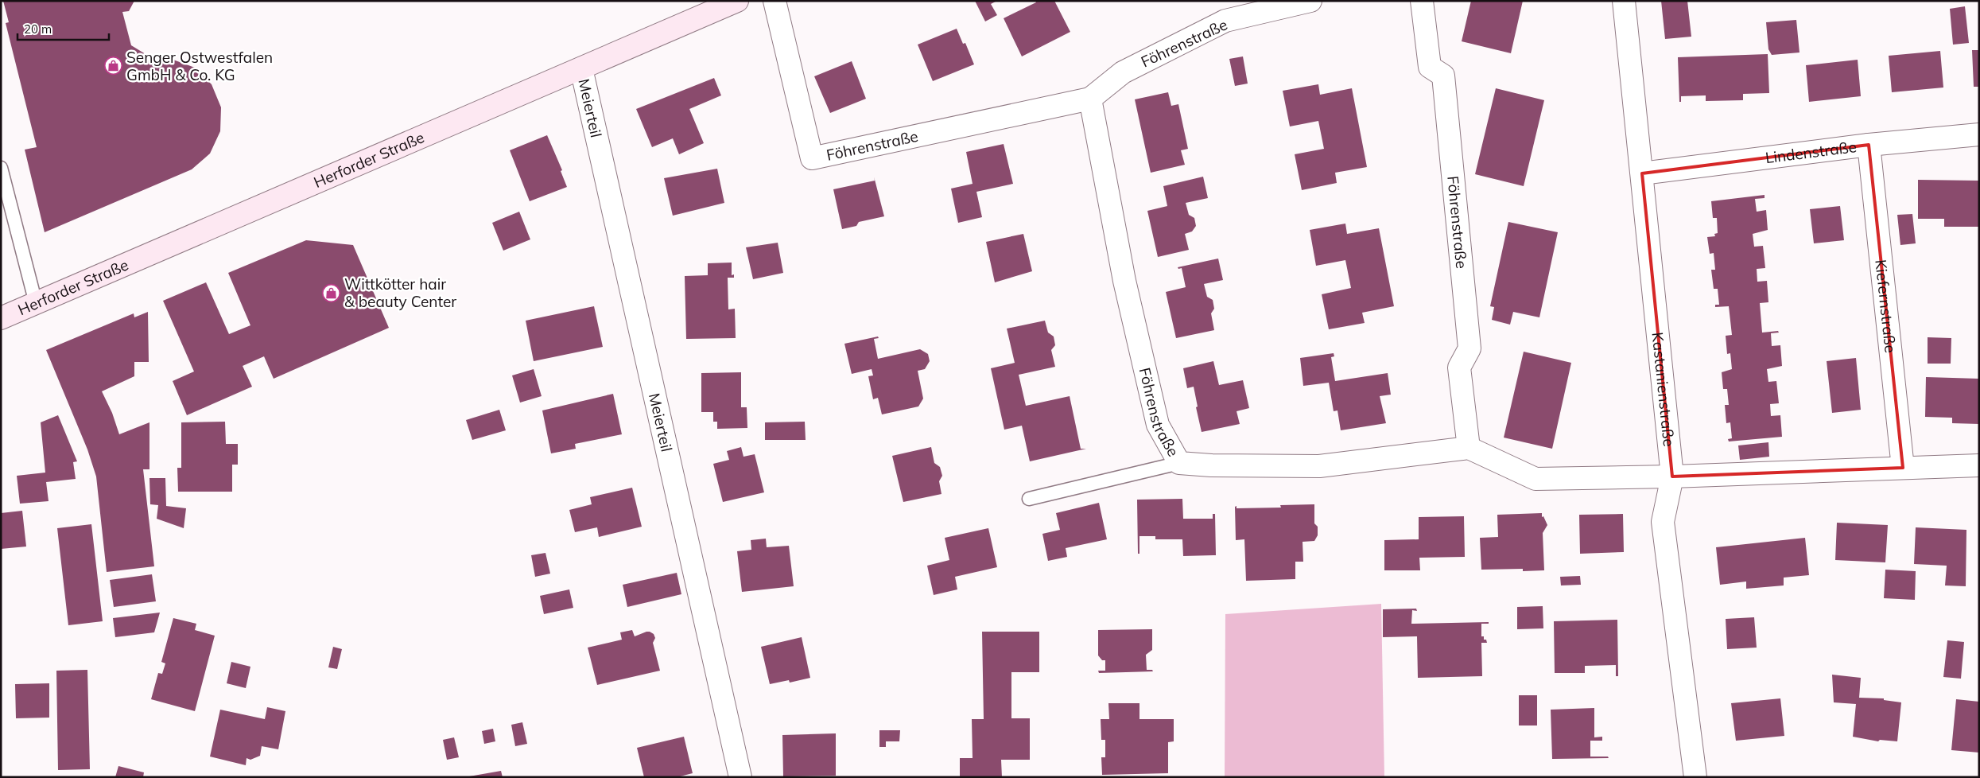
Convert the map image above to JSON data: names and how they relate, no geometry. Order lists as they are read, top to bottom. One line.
{"streets":{"main road":["Herforder Straße"],"street":["Föhrenstraße","Meierteil","Lindenstraße","Kiefernstraße","Kastanienstraße"]},"crossings":[["Meierteil","Herforder Straße"],["Lindenstraße","Kiefernstraße"],["Lindenstraße","Kastanienstraße"]],"places":{"shop":["Senger Ostwestfalen GmbH & Co. KG","Wittkötter hair & beauty Center"]},"scale_bar":"20 m"}
